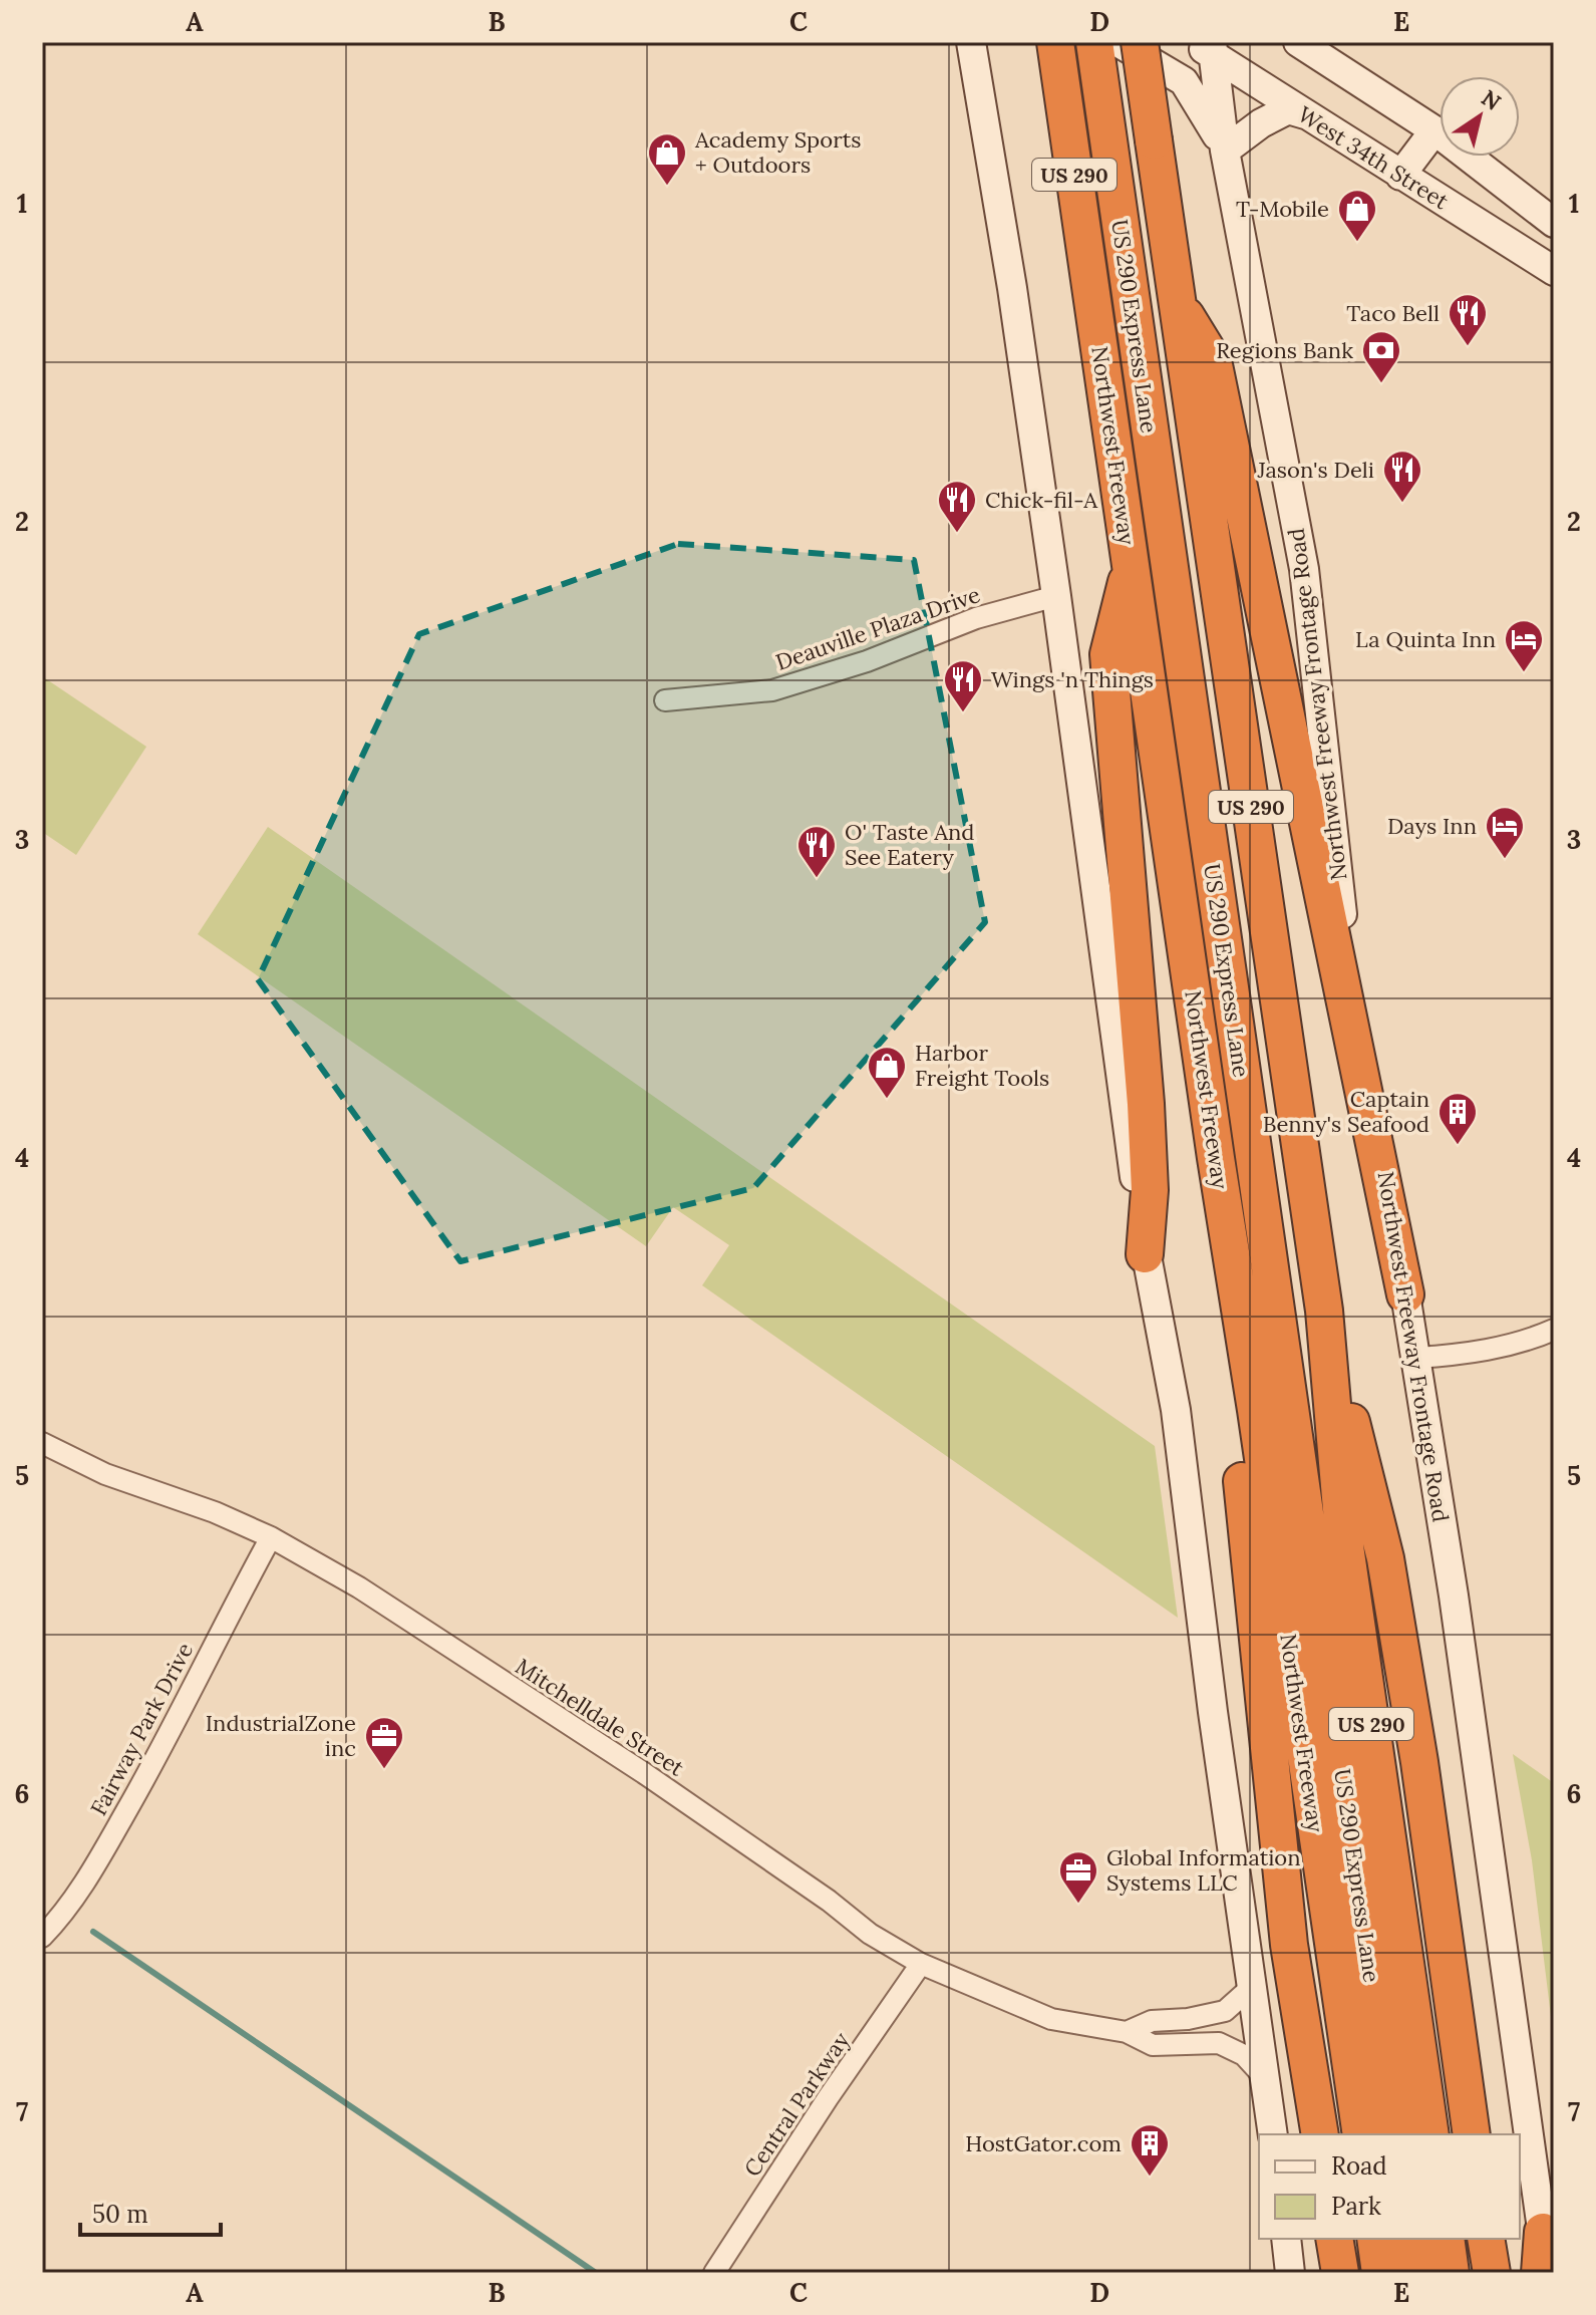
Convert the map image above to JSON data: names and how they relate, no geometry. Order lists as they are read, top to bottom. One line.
{"streets":{"highway":["US 290","US 290 Express Lane","Northwest Freeway"],"main road":["West 34th Street","Northwest Freeway Frontage Road"],"street":["Deauville Plaza Drive","Mitchelldale Street","Fairway Park Drive","Central Parkway"]},"crossings":[["West 34th Street","Northwest Freeway Frontage Road"],["Mitchelldale Street","Fairway Park Drive"],["Mitchelldale Street","Central Parkway"]],"places":{"shop":["Academy Sports + Outdoors","T-Mobile","Harbor Freight Tools"],"restaurant":["Taco Bell","Jason's Deli","Chick-fil-A","Wings 'n Things","O' Taste And See Eatery"],"bank":["Regions Bank"],"hotel":["La Quinta Inn","Days Inn"],"building":["Captain Benny's Seafood","HostGator.com"],"office":["IndustrialZone inc","Global Information Systems LLC"]},"legend":["Road","Park"],"scale_bar":"50 m","north":"top right","grid":{"columns":["A","B","C","D","E"],"rows":["1","2","3","4","5","6","7"]}}
